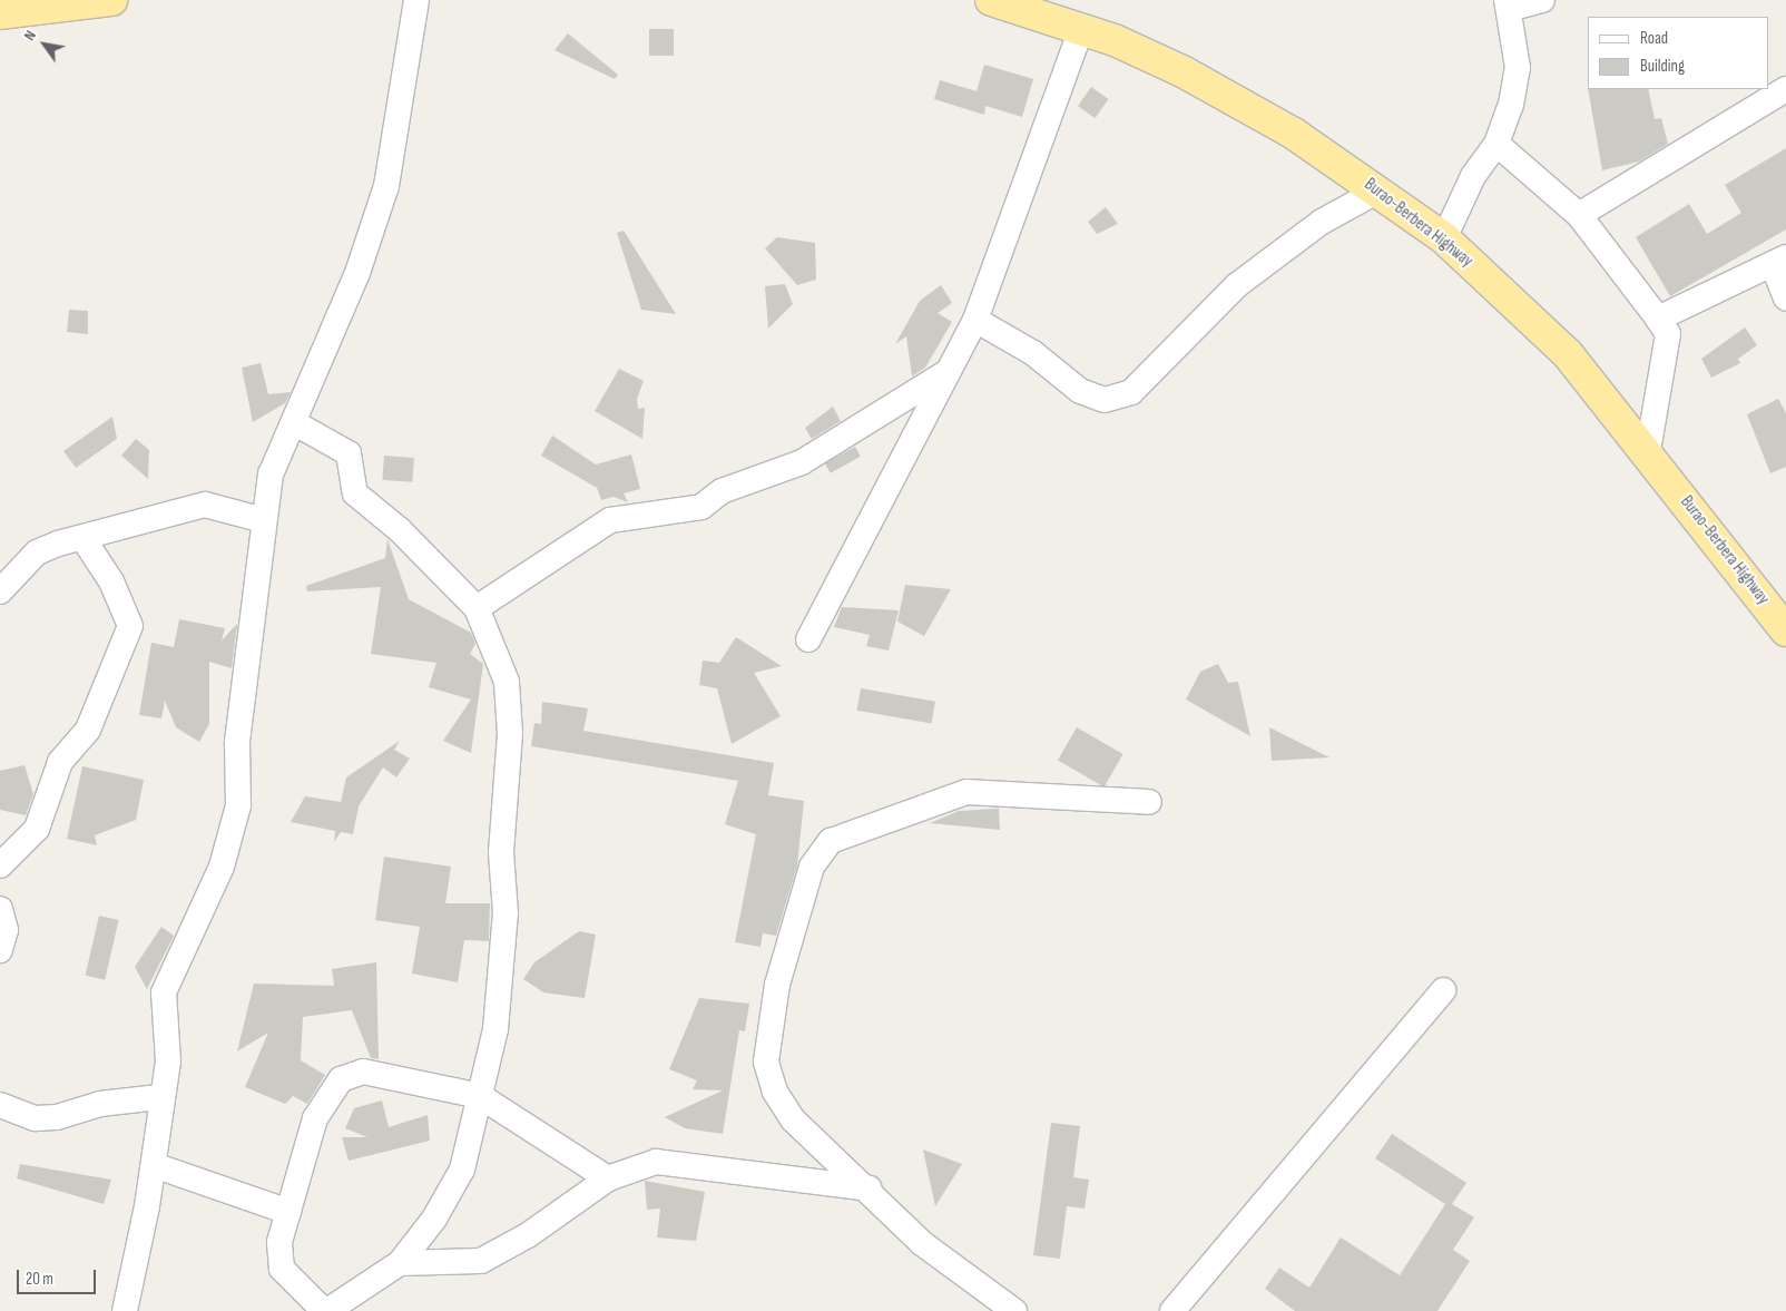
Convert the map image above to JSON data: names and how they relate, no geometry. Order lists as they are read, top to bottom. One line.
{"streets":{"highway":["Burao-Berbera Highway"]},"legend":["Road","Building"],"scale_bar":"20 m","north":"top left"}
